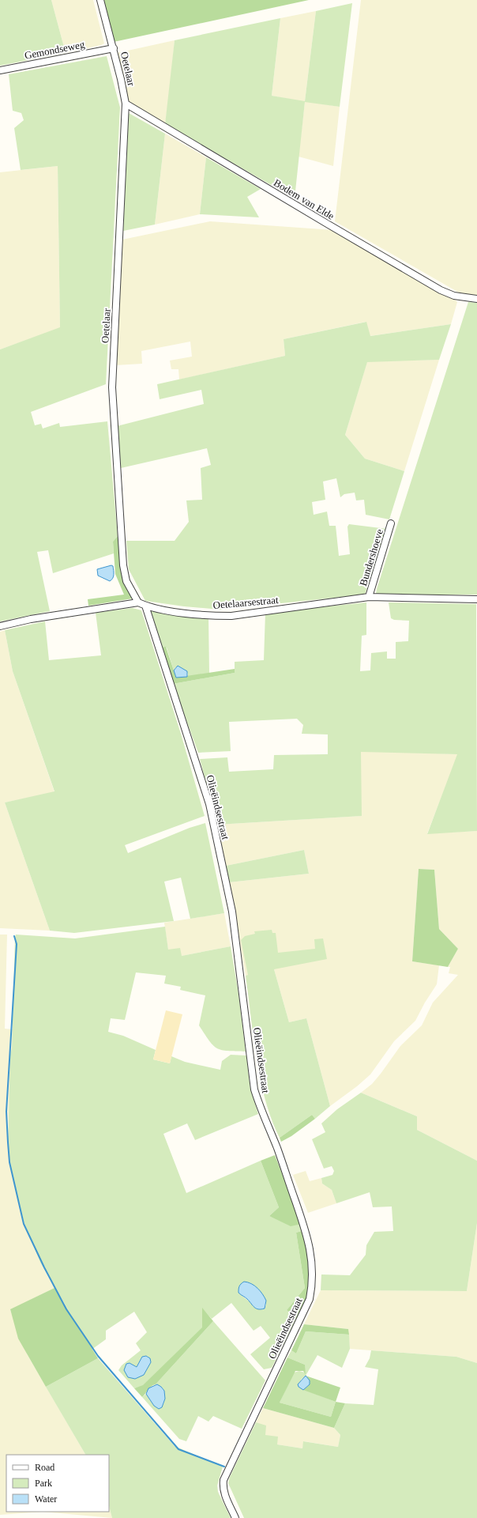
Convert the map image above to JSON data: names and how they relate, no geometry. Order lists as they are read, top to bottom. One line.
{"streets":{"street":["Gemondseweg","Oetelaar","Bodem van Elde","Bundershoeve","Oetelaarsestraat","Olieëindsestraat"]},"crossings":[["Gemondseweg","Oetelaar"],["Oetelaar","Bodem van Elde"],["Oetelaar","Oetelaarsestraat"],["Bundershoeve","Oetelaarsestraat"],["Oetelaarsestraat","Olieëindsestraat"]],"legend":["Road","Park","Water"]}
